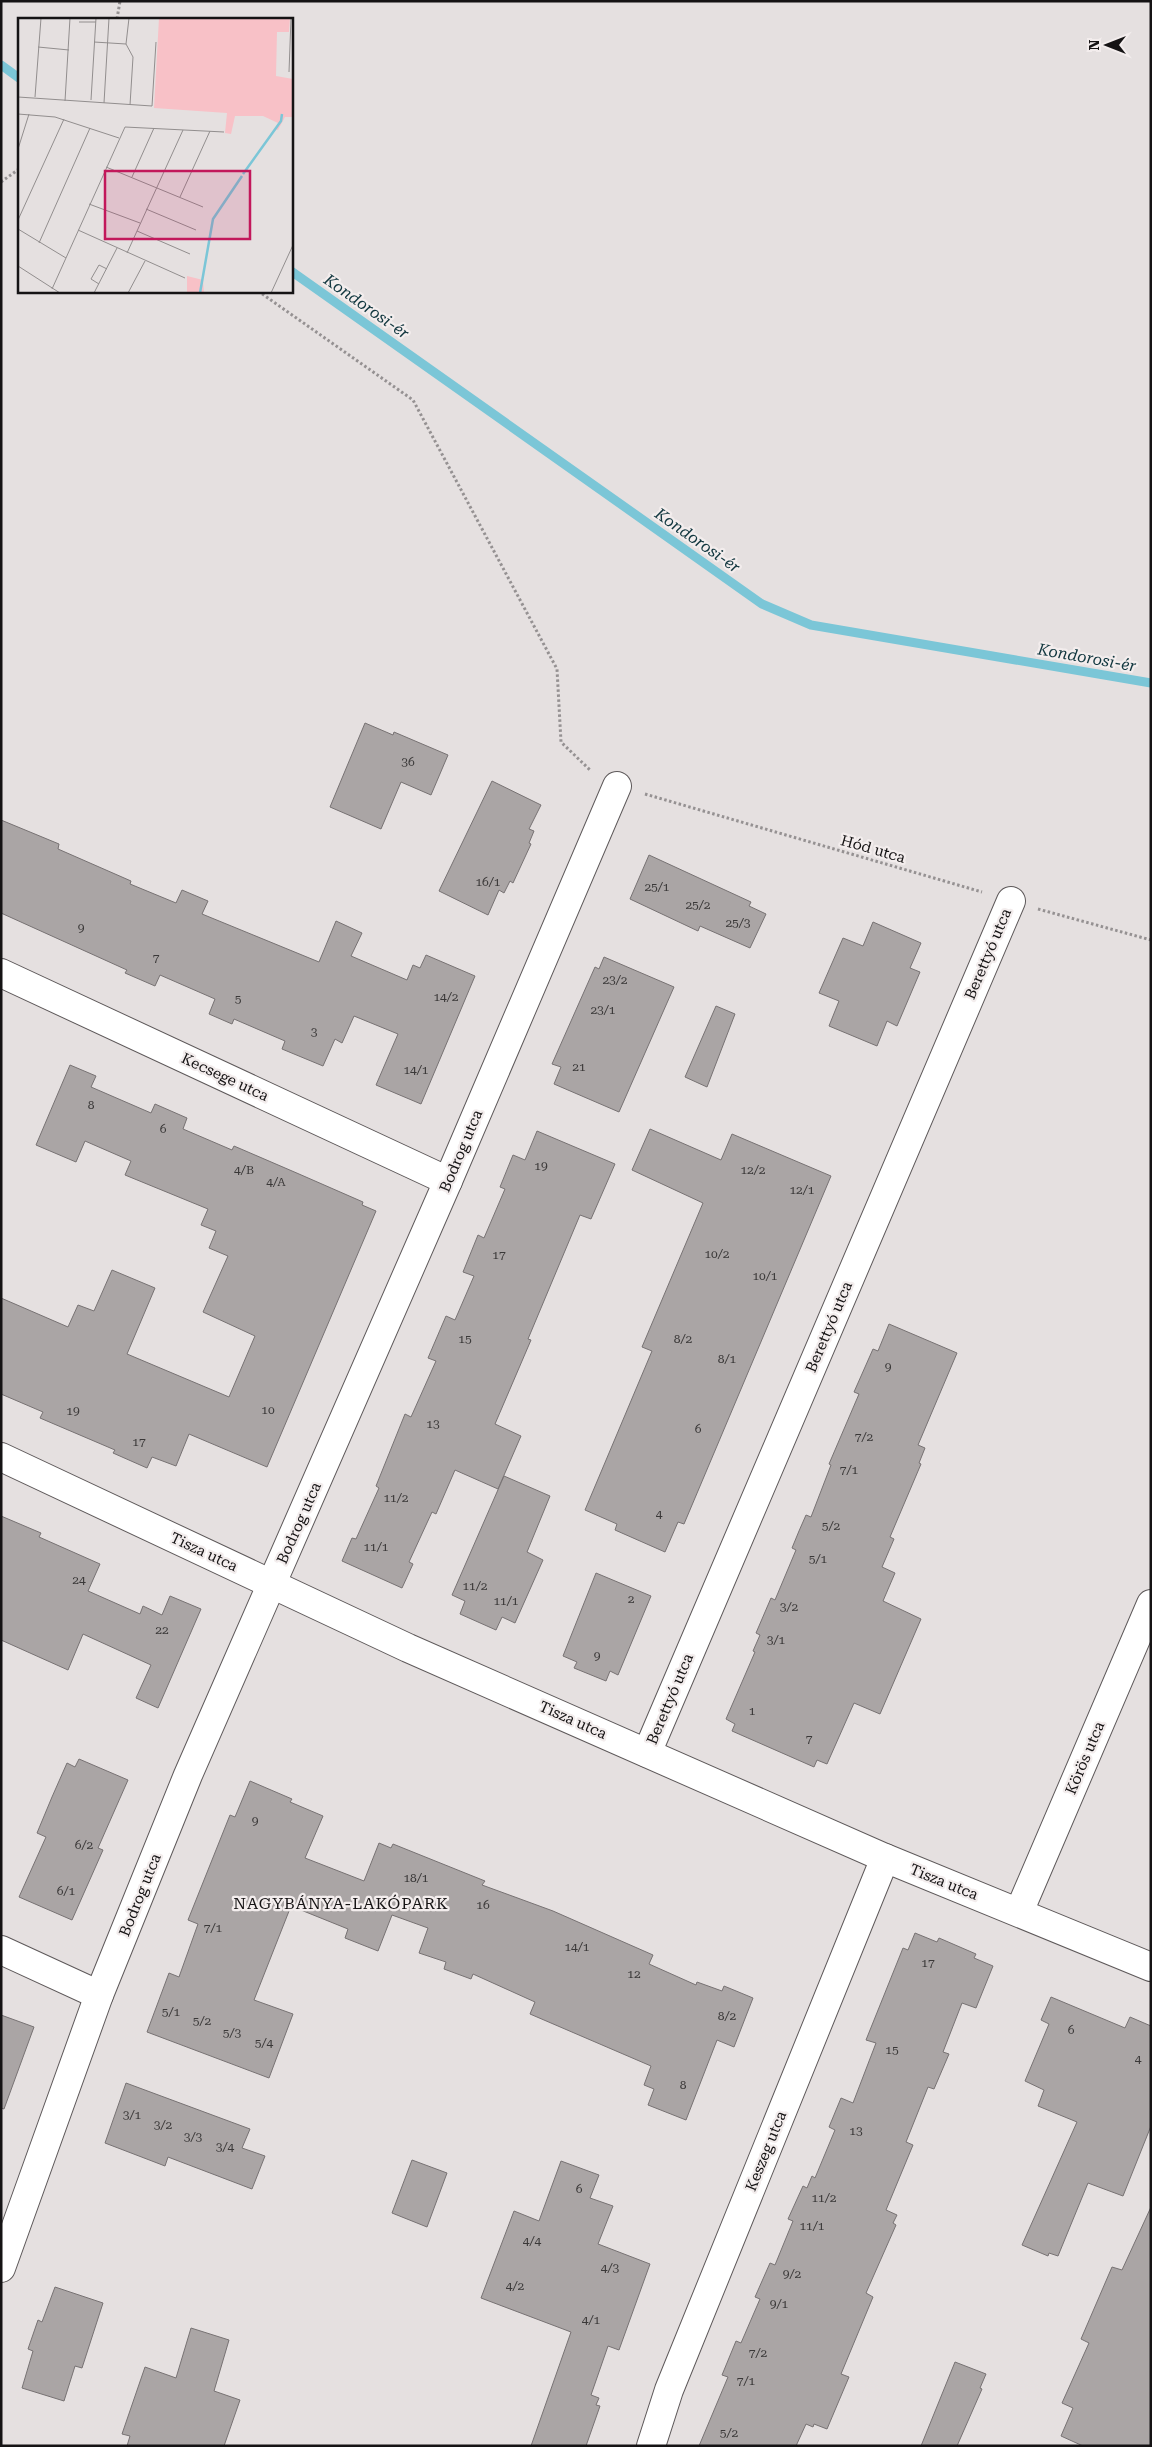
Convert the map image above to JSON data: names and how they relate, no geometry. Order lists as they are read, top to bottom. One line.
{"streets":{"street":["Berettyó utca","Kecsege utca","Bodrog utca","Tisza utca","Körös utca","Keszeg utca"],"path":["Hód utca"]},"crossings":[["Hód utca","Berettyó utca"],["Hód utca","Bodrog utca"],["Berettyó utca","Tisza utca"],["Kecsege utca","Bodrog utca"],["Bodrog utca","Tisza utca"],["Tisza utca","Körös utca"],["Tisza utca","Keszeg utca"]],"districts":["NAGYBÁNYA-LAKÓPARK"],"water":["Kondorosi-ér"],"house_numbers":["36","16/1","25/1","25/2","25/3","9","7","23/2","14/2","5","23/1","3","21","14/1","8","6","19","4/B","12/2","4/A","12/1","10/2","17","10/1","15","8/2","8/1","9","10","19","13","6","7/2","17","7/1","11/2","4","5/2","11/1","5/1","24","11/2","2","11/1","3/2","22","3/1","9","1","7","9","6/2","18/1","6/1","16","7/1","14/1","17","12","5/1","8/2","5/2","6","5/3","5/4","15","4","8","3/1","3/2","13","3/3","3/4","6","11/2","11/1","4/4","4/3","9/2","4/2","9/1","4/1","7/2","7/1","5/2"],"north":"left"}
